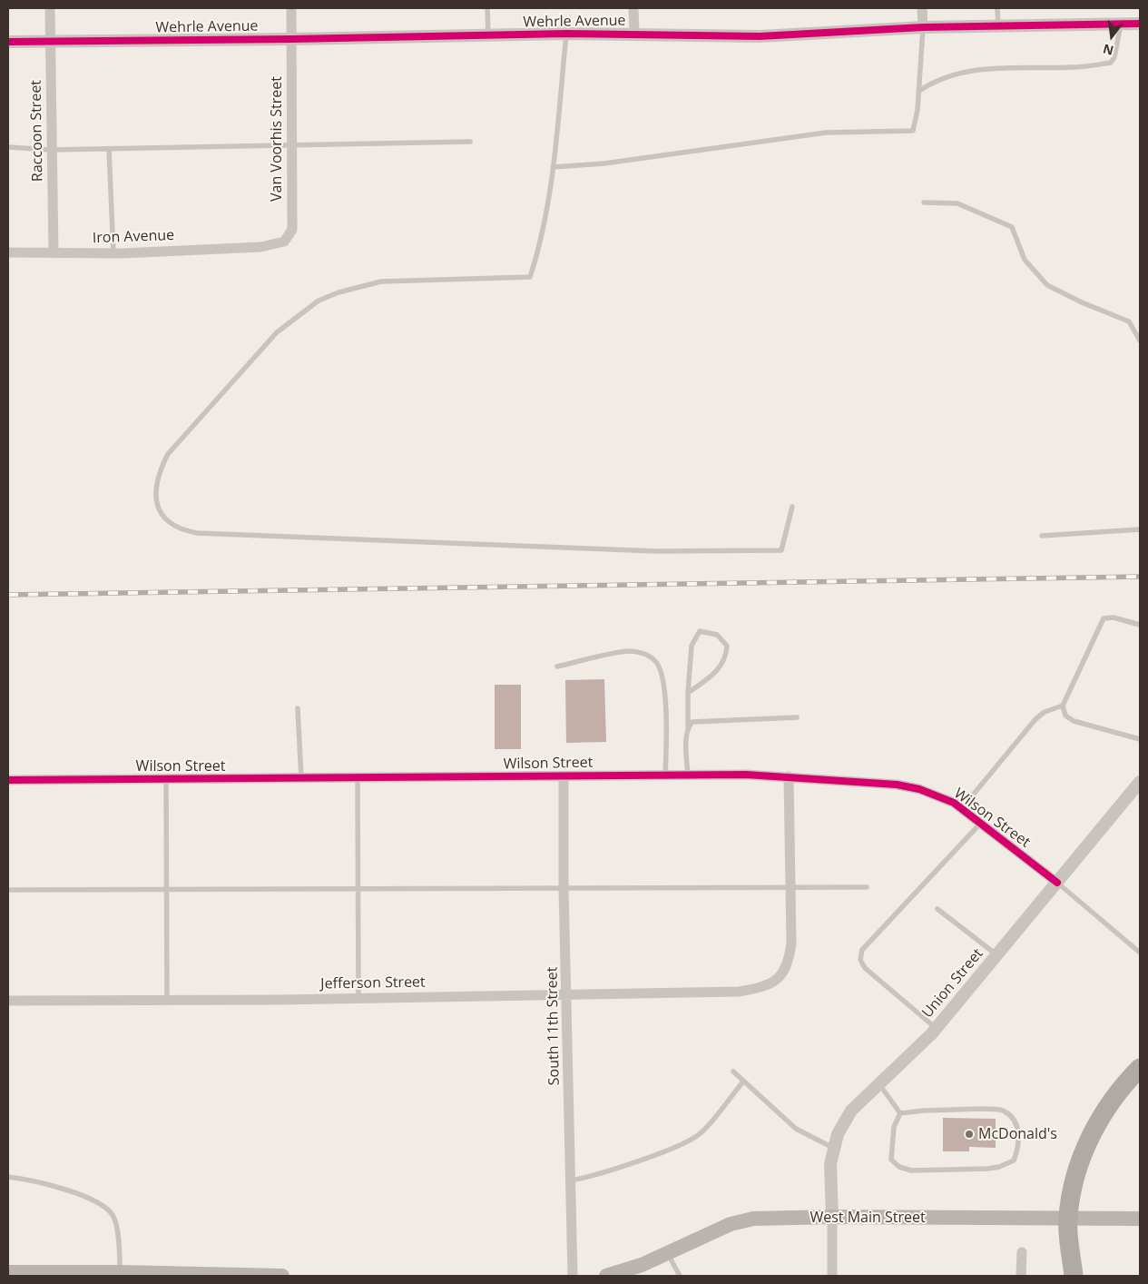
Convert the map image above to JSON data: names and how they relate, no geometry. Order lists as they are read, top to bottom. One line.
{"streets":{"main road":["West Main Street"],"street":["Wehrle Avenue","Raccoon Street","Van Voorhis Street","Iron Avenue","Wilson Street","Jefferson Street","Union Street","South 11th Street"]},"crossings":[["Wehrle Avenue","Raccoon Street"],["Wehrle Avenue","Van Voorhis Street"],["Raccoon Street","Iron Avenue"],["Van Voorhis Street","Iron Avenue"],["Wilson Street","Jefferson Street"],["Wilson Street","Union Street"],["Wilson Street","South 11th Street"],["Jefferson Street","South 11th Street"],["Union Street","West Main Street"]],"places":["McDonald's"],"north":"bottom"}
